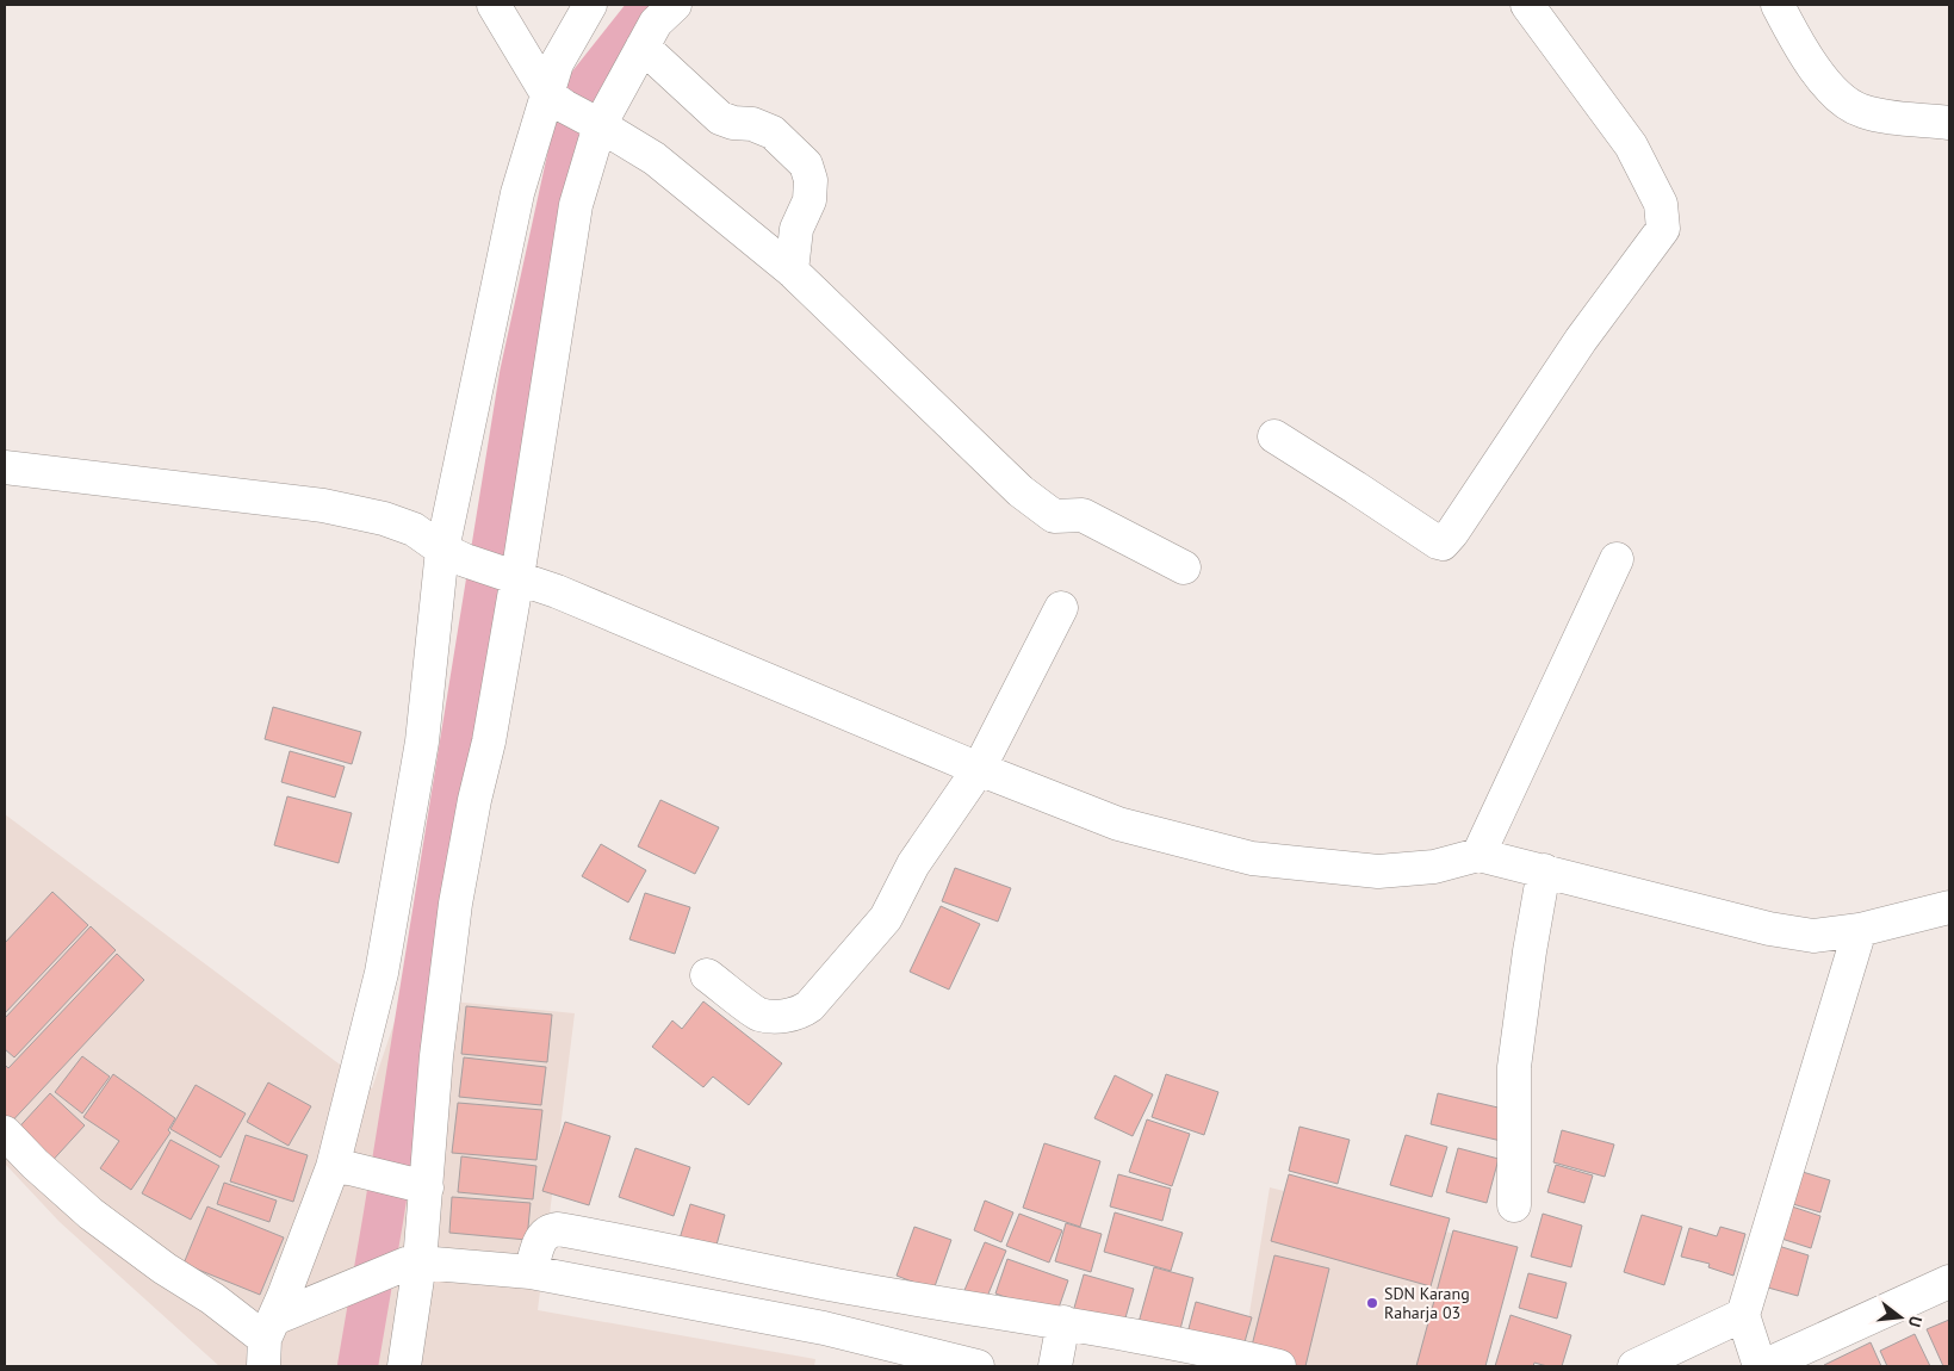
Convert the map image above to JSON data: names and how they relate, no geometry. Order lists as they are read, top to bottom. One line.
{"places":["SDN Karang Raharja 03"],"north":"right"}
